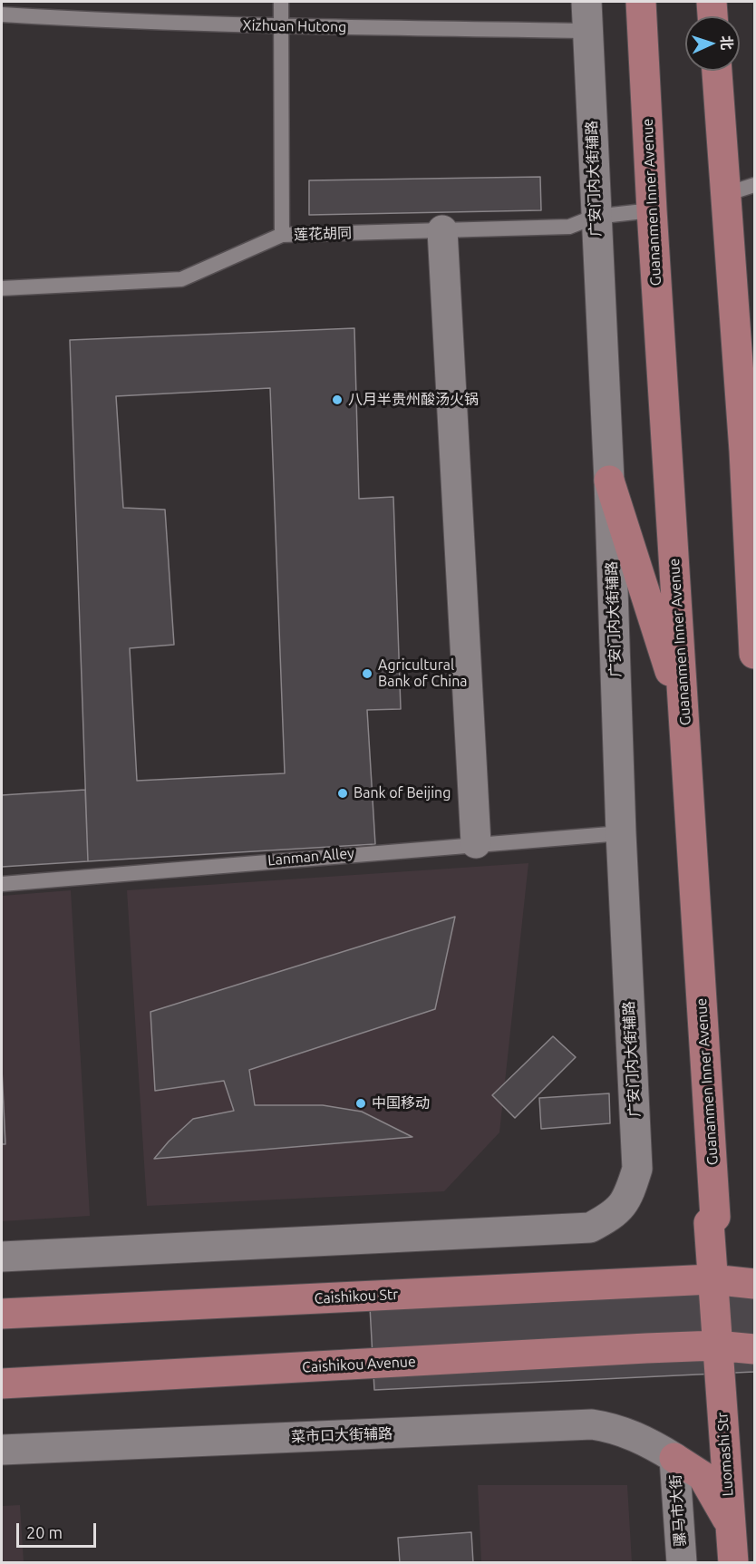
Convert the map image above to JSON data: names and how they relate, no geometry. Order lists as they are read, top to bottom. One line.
{"streets":{"main road":["Guananmen Inner Avenue","Caishikou Str","Caishikou Avenue","Luomashi Str"],"street":["广安门内大街辅路","菜市口大街辅路","骡马市大街"],"lane":["Xizhuan Hutong","莲花胡同","Lanman Alley"]},"crossings":[["Xizhuan Hutong","广安门内大街辅路"],["广安门内大街辅路","莲花胡同"],["广安门内大街辅路","Lanman Alley"],["Guananmen Inner Avenue","莲花胡同"],["Guananmen Inner Avenue","Caishikou Str"],["Guananmen Inner Avenue","Caishikou Avenue"],["Guananmen Inner Avenue","Luomashi Str"],["Caishikou Avenue","Luomashi Str"],["菜市口大街辅路","骡马市大街"]],"places":["八月半贵州酸汤火锅","Agricultural Bank of China","Bank of Beijing","中国移动"],"scale_bar":"20 m","north":"right"}
